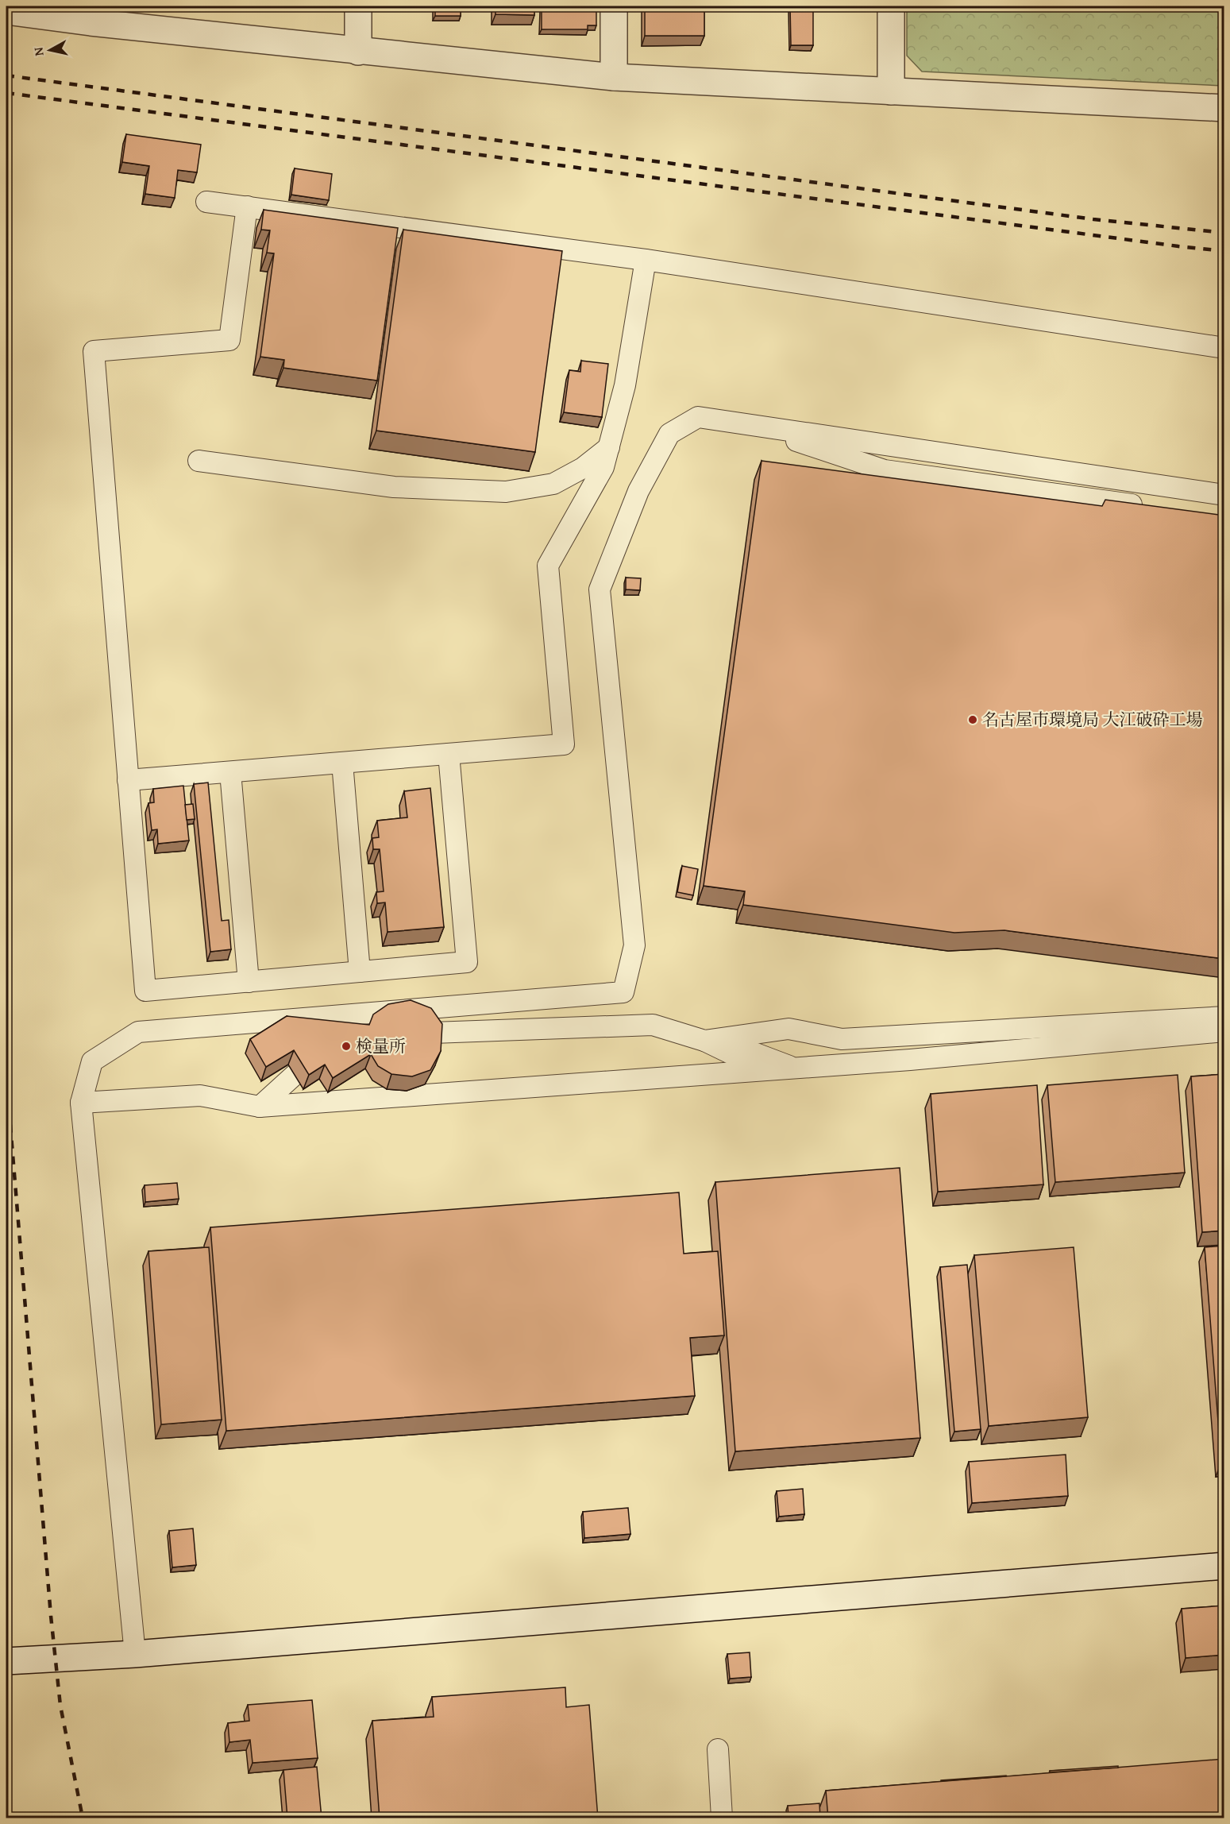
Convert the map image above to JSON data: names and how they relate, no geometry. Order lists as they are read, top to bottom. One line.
{"places":["名古屋市環境局 大江破砕工場","検量所"],"north":"left"}
